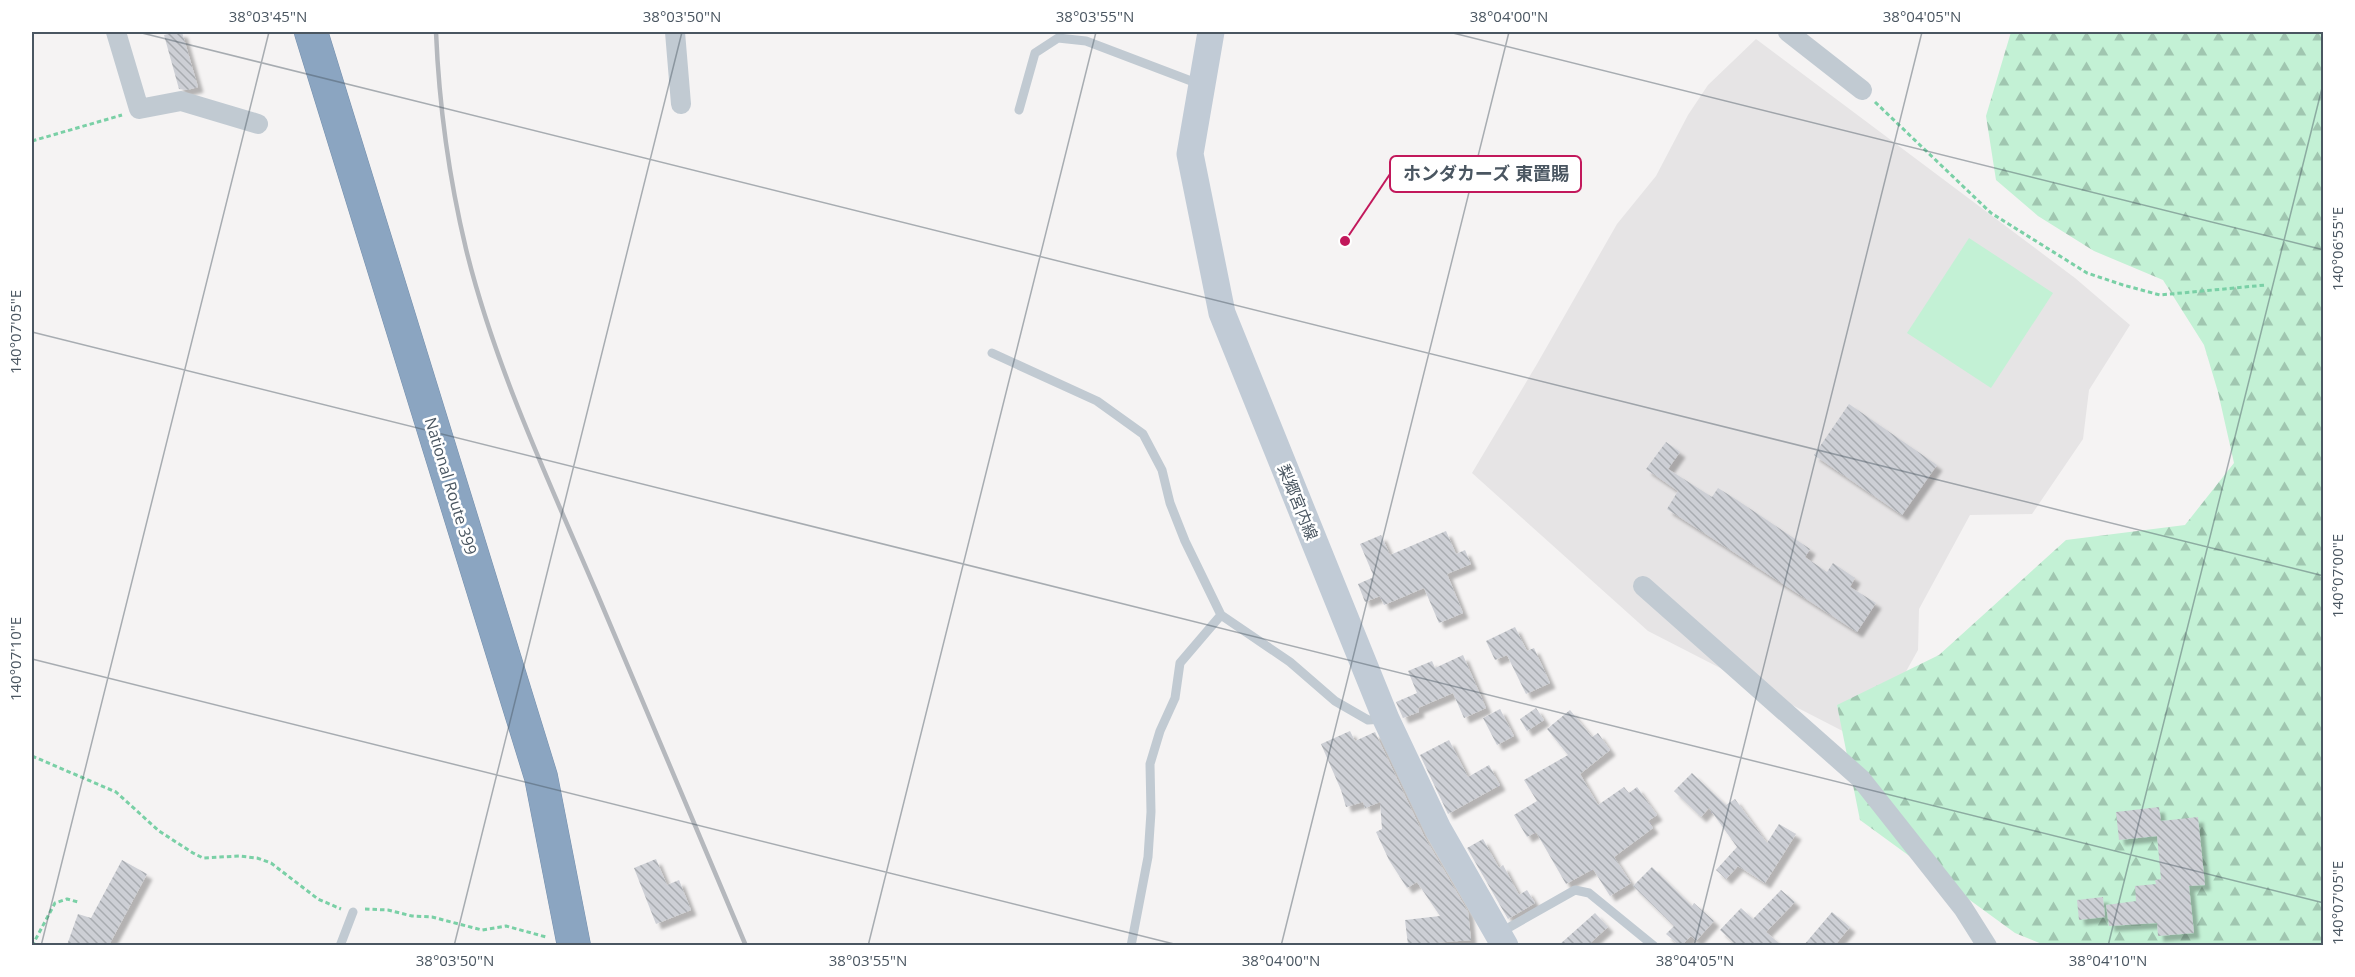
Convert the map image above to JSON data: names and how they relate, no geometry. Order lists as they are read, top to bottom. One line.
{"streets":{"highway":["National Route 399"],"main road":["梨郷宮内線"]},"places":["ホンダカーズ 東置賜"],"coordinates":["38°03'45\"N","38°03'50\"N","38°03'55\"N","38°04'00\"N","38°04'05\"N","140°06'55\"E","140°07'05\"E","140°07'00\"E","140°07'10\"E","38°04'10\"N"]}
